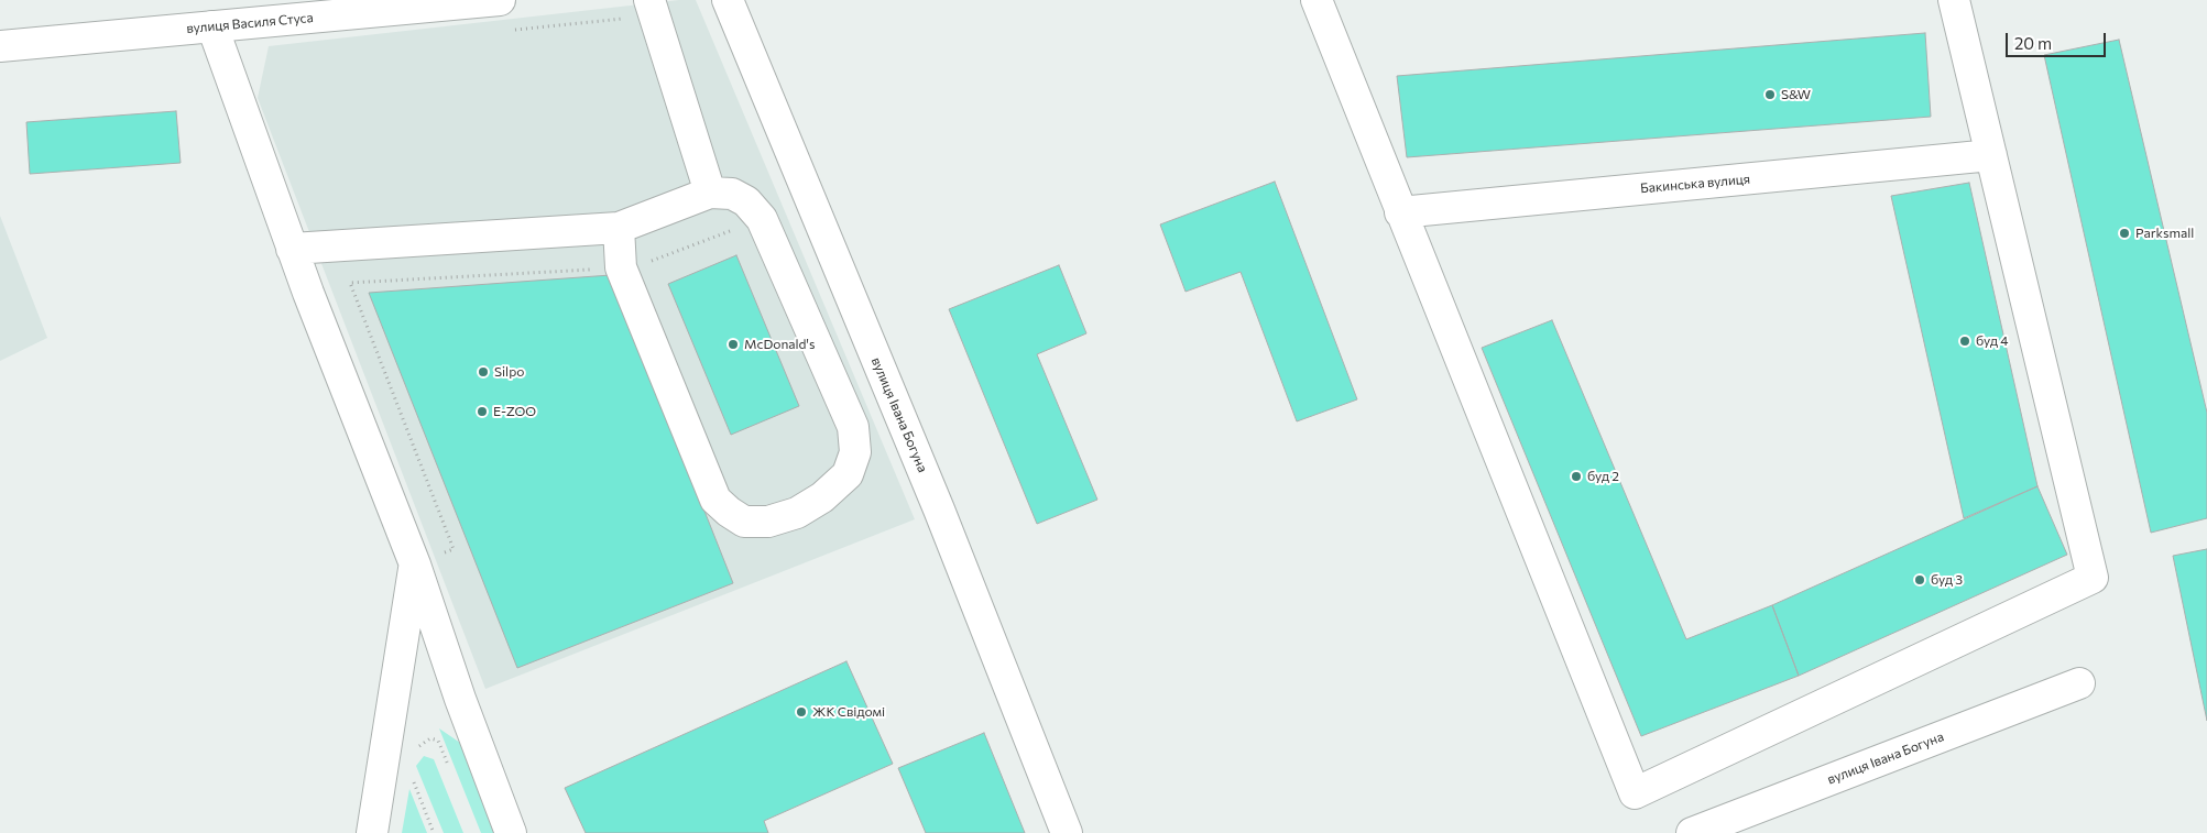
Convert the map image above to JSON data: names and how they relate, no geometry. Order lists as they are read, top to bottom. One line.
{"streets":{"street":["вулиця Василя Стуса","Бакинська вулиця","вулиця Івана Богуна"]},"places":["S&W","Parksmall","буд 4","McDonald's","Silpo","E-ZOO","буд 2","буд 3","ЖК Свідомі"],"scale_bar":"20 m"}
